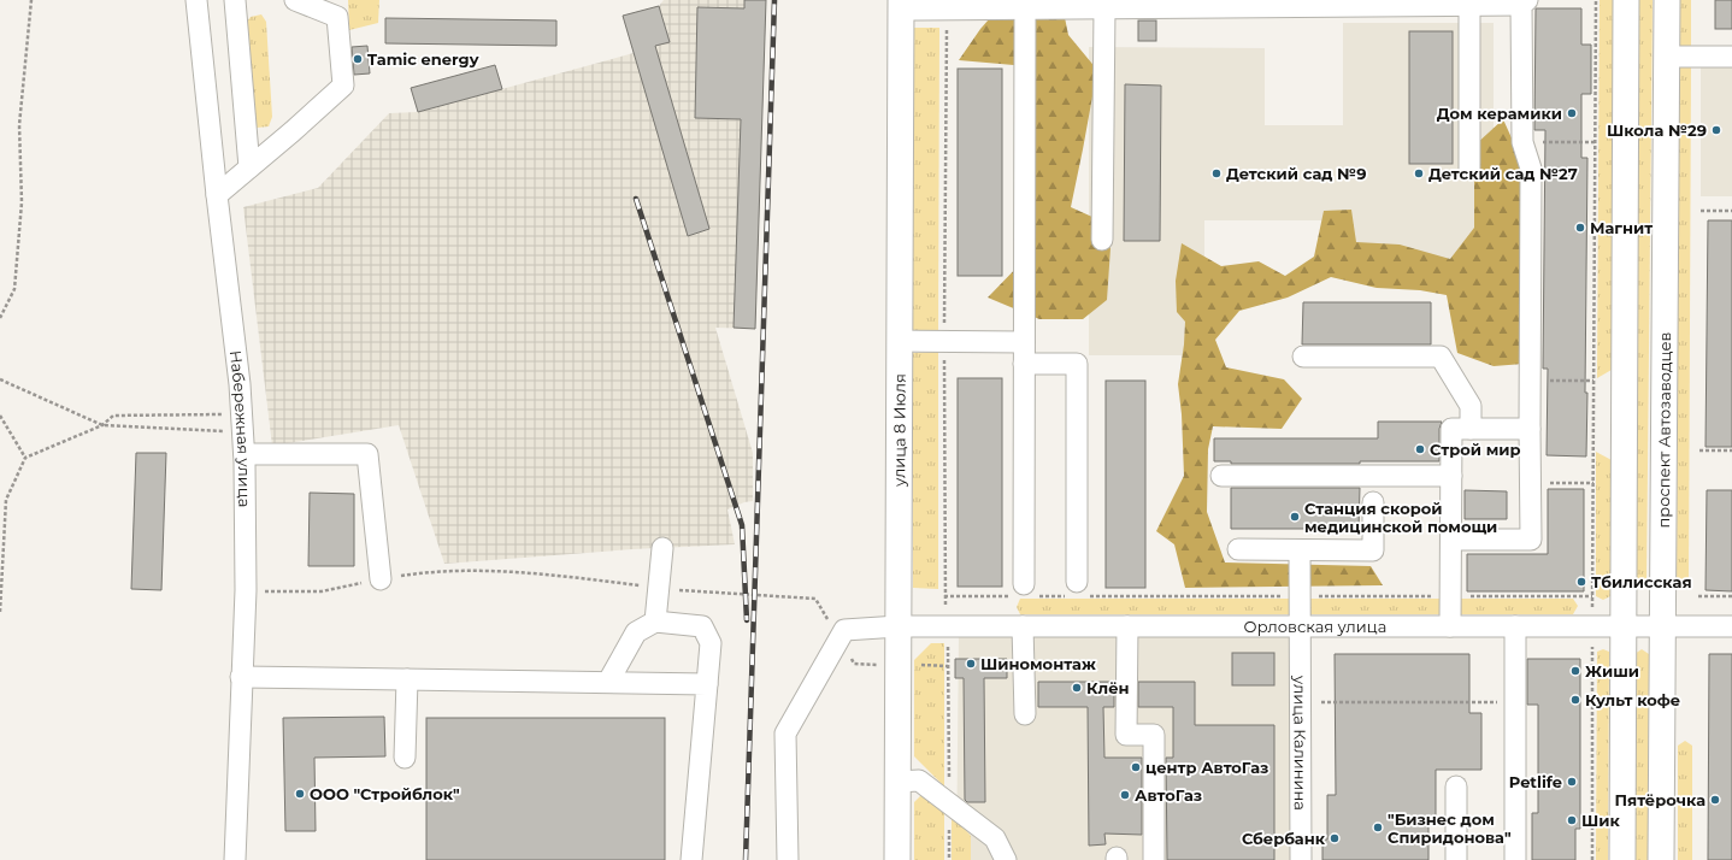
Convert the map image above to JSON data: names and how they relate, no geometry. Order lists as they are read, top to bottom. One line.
{"streets":{"main road":["улица 8 Июля","проспект Автозаводцев"],"street":["Набережная улица","Орловская улица","улица Калинина"]},"crossings":[["улица 8 Июля","Орловская улица"],["проспект Автозаводцев","Орловская улица"],["Орловская улица","улица Калинина"]],"places":["Tamic energy","Дом керамики","Школа №29","Детский сад №9","Детский сад №27","Магнит","Строй мир","Станция скорой медицинской помощи","Тбилисская","Шиномонтаж","Жиши","Клён","Культ кофе","центр АвтоГаз","Petlife","ООО \"Стройблок\"","АвтоГаз","Пятёрочка","Шик","\"Бизнес дом Спиридонова\"","Сбербанк"]}
